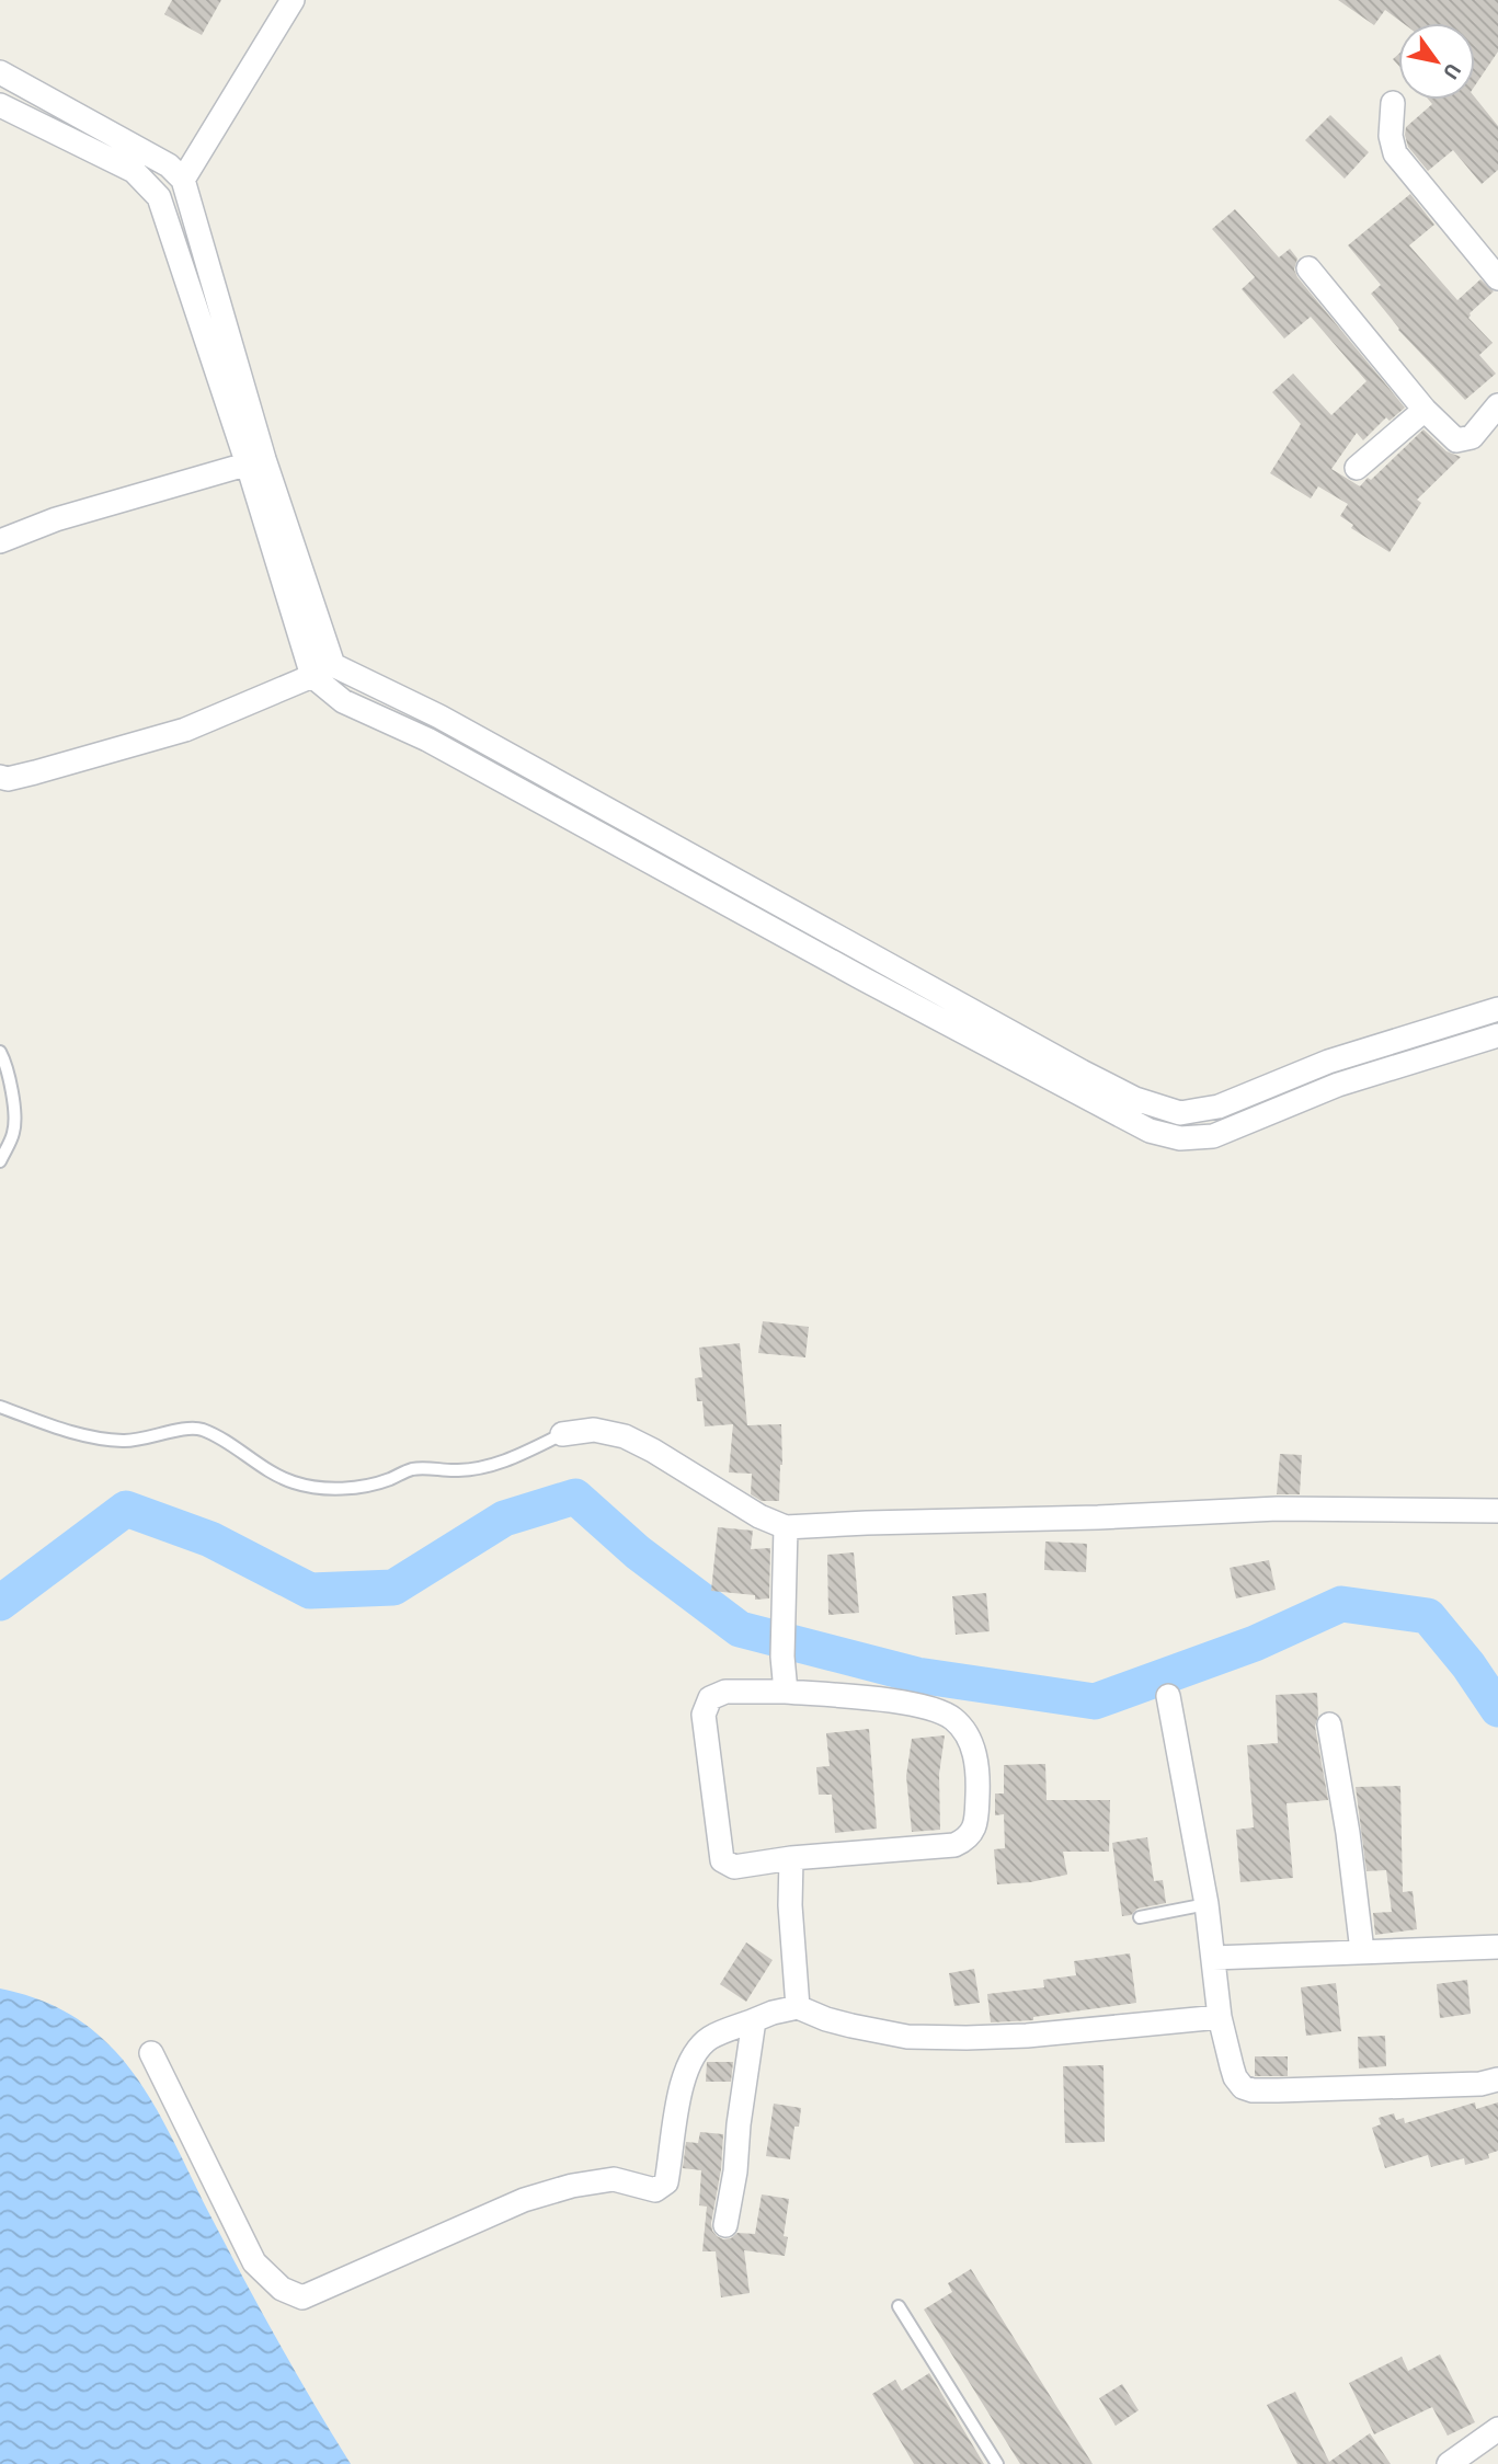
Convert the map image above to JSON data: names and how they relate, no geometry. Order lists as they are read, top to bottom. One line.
{"north":"bottom right"}
